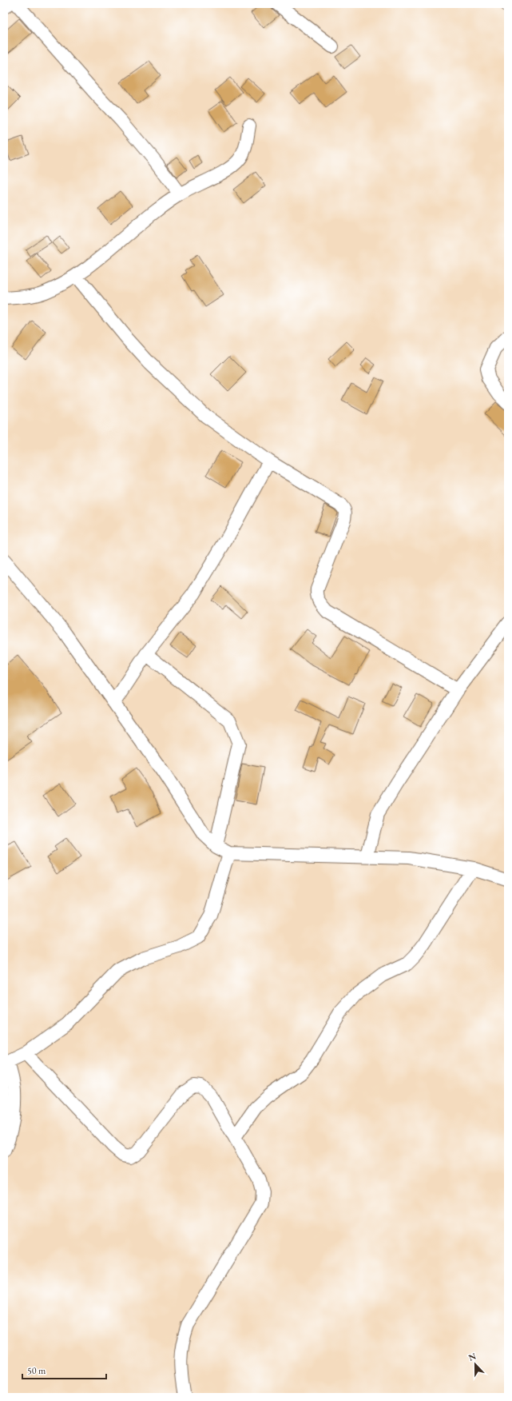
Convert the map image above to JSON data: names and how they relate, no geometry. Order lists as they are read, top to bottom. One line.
{"scale_bar":"50 m","north":"top"}
